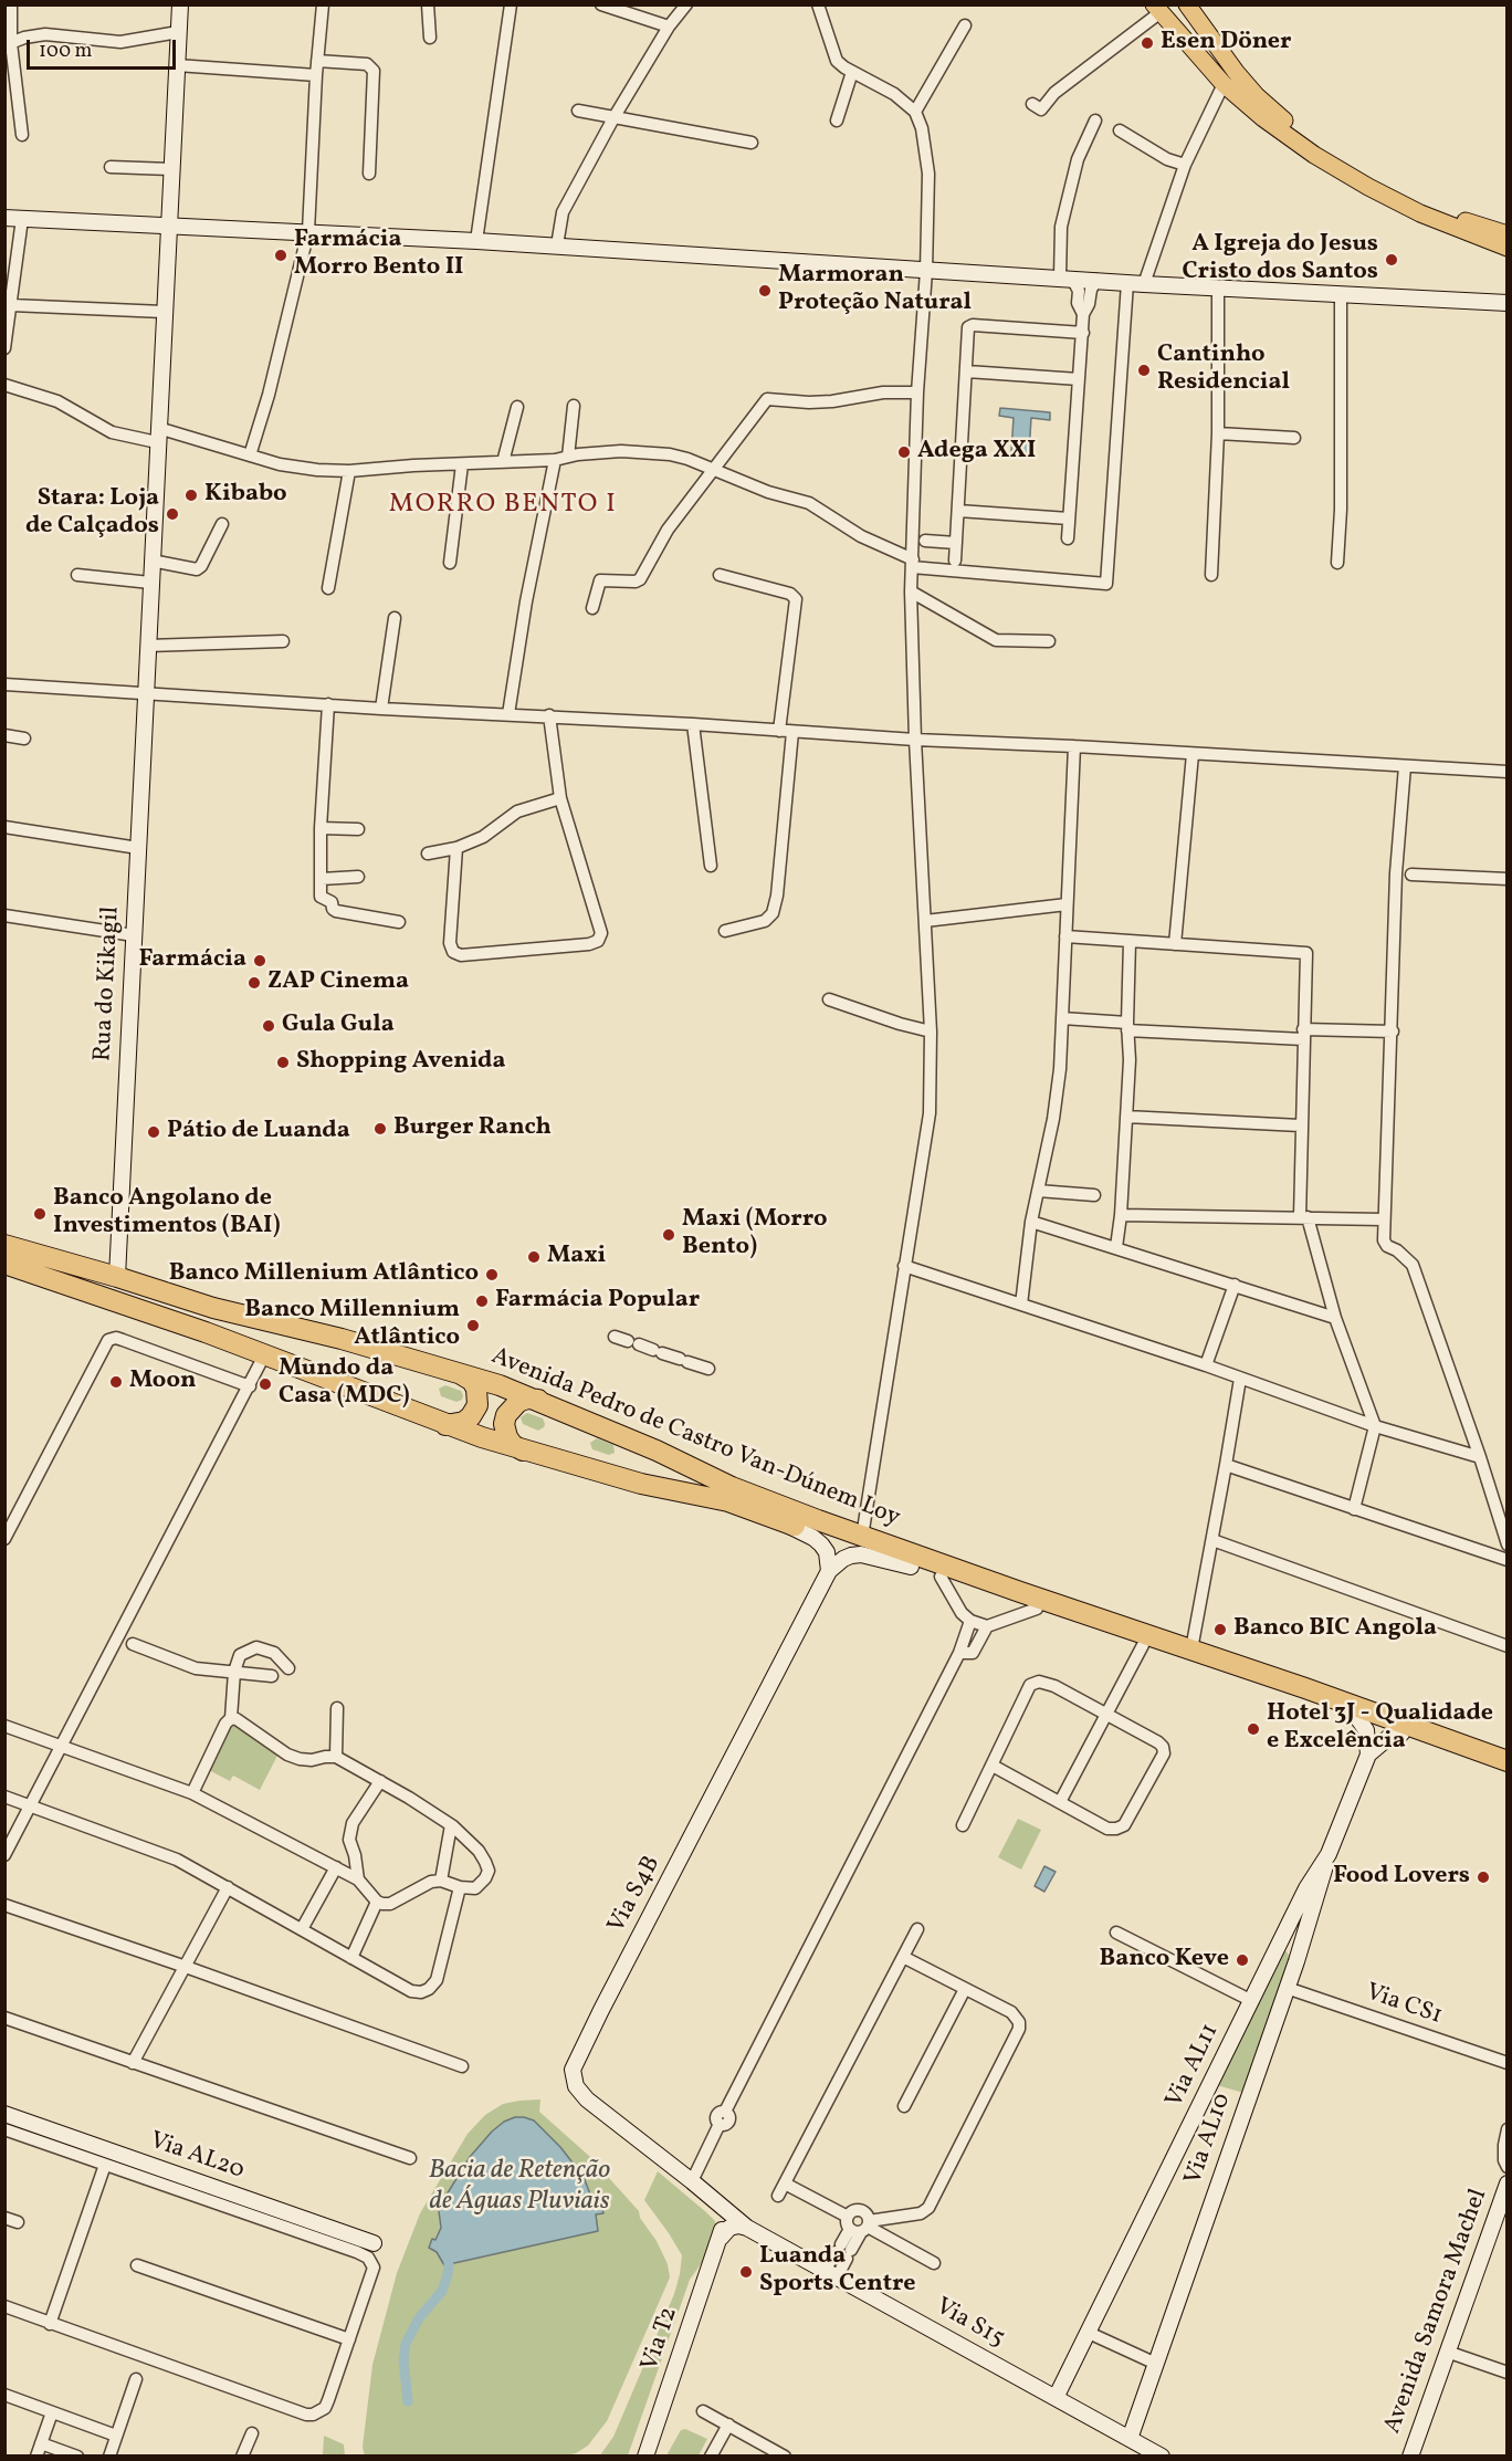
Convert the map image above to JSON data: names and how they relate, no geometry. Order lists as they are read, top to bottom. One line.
{"streets":{"highway":["Avenida Pedro de Castro Van-Dúnem Loy"],"street":["Rua do Kikagil","Via S4B","Via CS1","Via AL11","Via AL10","Via AL20","Avenida Samora Machel","Via S15","Via T2"]},"crossings":[["Rua do Kikagil","Avenida Pedro de Castro Van-Dúnem Loy"],["Via S4B","Via S15"],["Via CS1","Via AL10"],["Via AL11","Via AL10"],["Via AL11","Via S15"],["Via AL10","Via S15"]],"districts":["MORRO BENTO I"],"water":["Bacia de Retenção de Águas Pluviais"],"places":["Esen Döner","Farmácia Morro Bento II","A Igreja do Jesus Cristo dos Santos","Marmoran Proteção Natural","Cantinho Residencial","Adega XXI","Kibabo","Stara: Loja de Calçados","Farmácia","ZAP Cinema","Gula Gula","Shopping Avenida","Burger Ranch","Pátio de Luanda","Banco Angolano de Investimentos (BAI)","Maxi (Morro Bento)","Maxi","Banco Millenium Atlântico","Farmácia Popular","Banco Millennium Atlântico","Moon","Mundo da Casa (MDC)","Banco BIC Angola","Hotel 3J - Qualidade e Excelência","Food Lovers","Banco Keve","Luanda Sports Centre"],"scale_bar":"100 m"}
